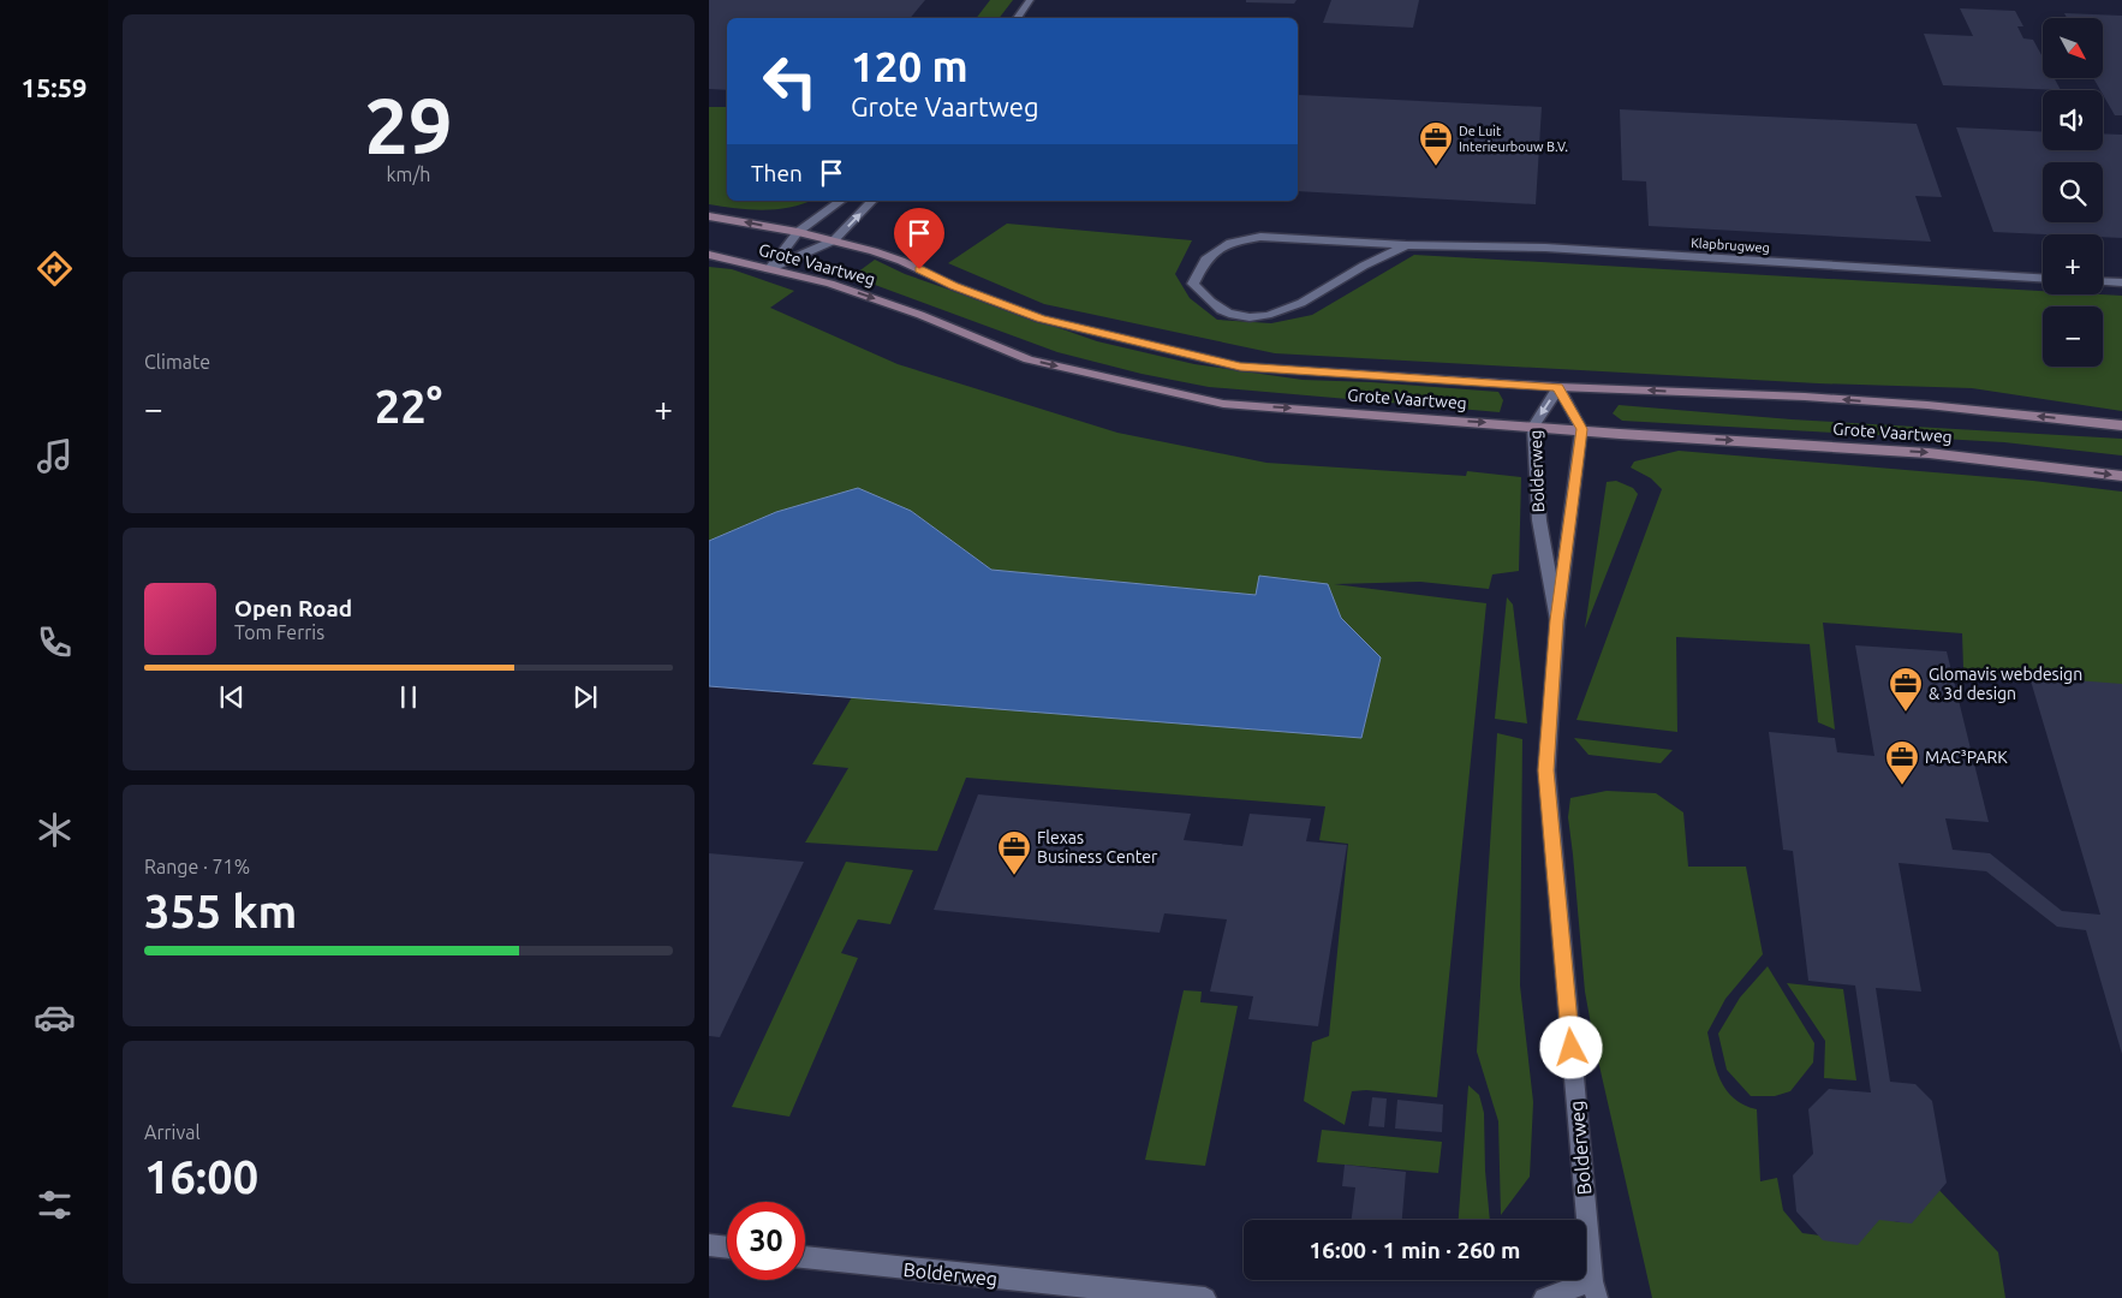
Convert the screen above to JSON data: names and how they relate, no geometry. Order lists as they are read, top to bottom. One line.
{"streets":{"main road":["Grote Vaartweg"],"street":["Klapbrugweg","Bolderweg"]},"crossings":[["Grote Vaartweg","Bolderweg"]],"places":{"office":["De Luit Interieurbouw B.V.","Glomavis webdesign & 3d design","MAC³PARK","Flexas Business Center"]},"north":"bottom right","page":{"tabs":"15:59","tile":[["29","km/h"],"Climate",["Range · 71%","355 km"],["Arrival","16:00"]],"map_buttons":["+","−"],"turn":["120 m","Grote Vaartweg"],"then":"Then","heat":["−","22°","+"],"song":["Open Road","Tom Ferris"],"limit":"30","trip":"16:00 · 1 min · 260 m"}}
